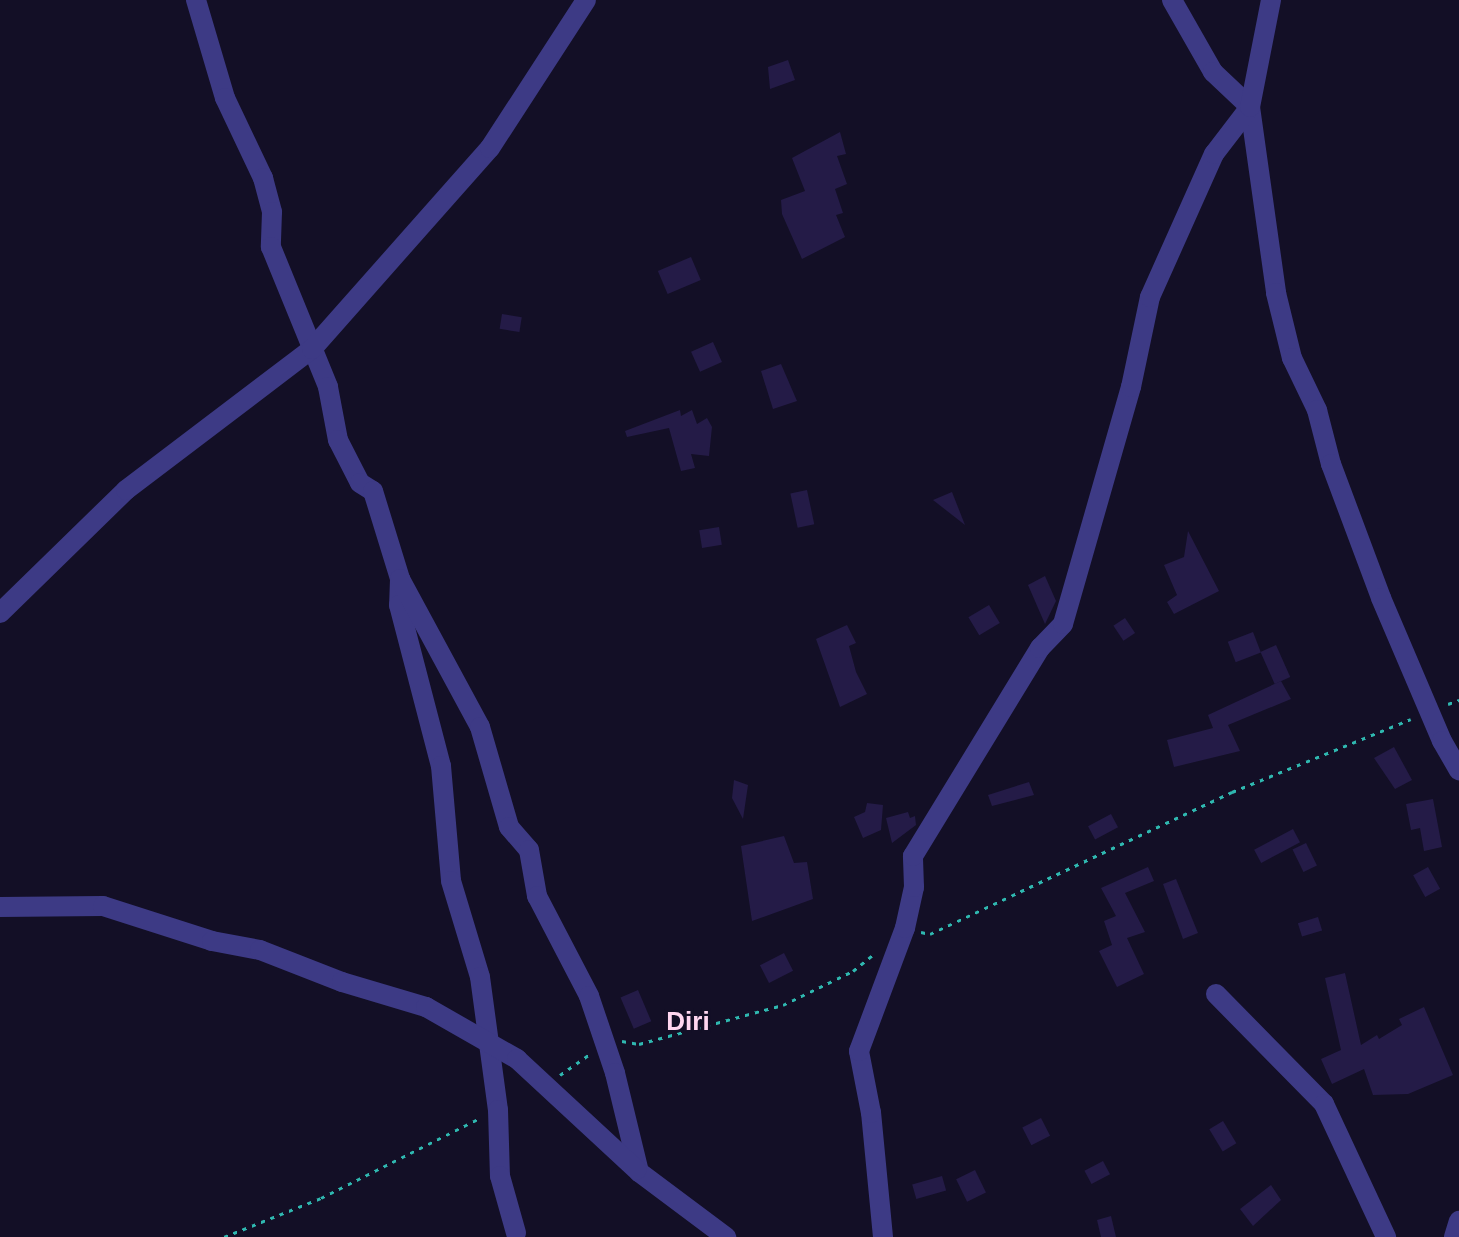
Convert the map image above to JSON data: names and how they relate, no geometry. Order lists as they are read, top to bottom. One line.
{"districts":["Diri"]}
